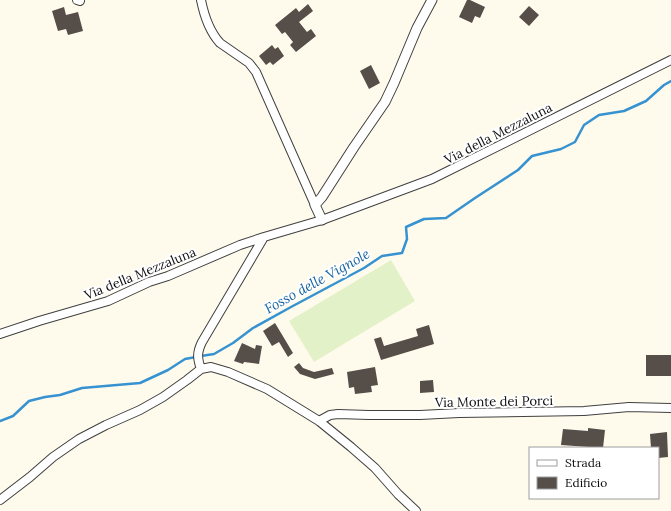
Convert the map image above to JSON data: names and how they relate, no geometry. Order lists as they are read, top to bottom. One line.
{"streets":{"street":["Via della Mezzaluna","Via Monte dei Porci"]},"water":["Fosso delle Vignole"],"legend":["Strada","Edificio"]}
